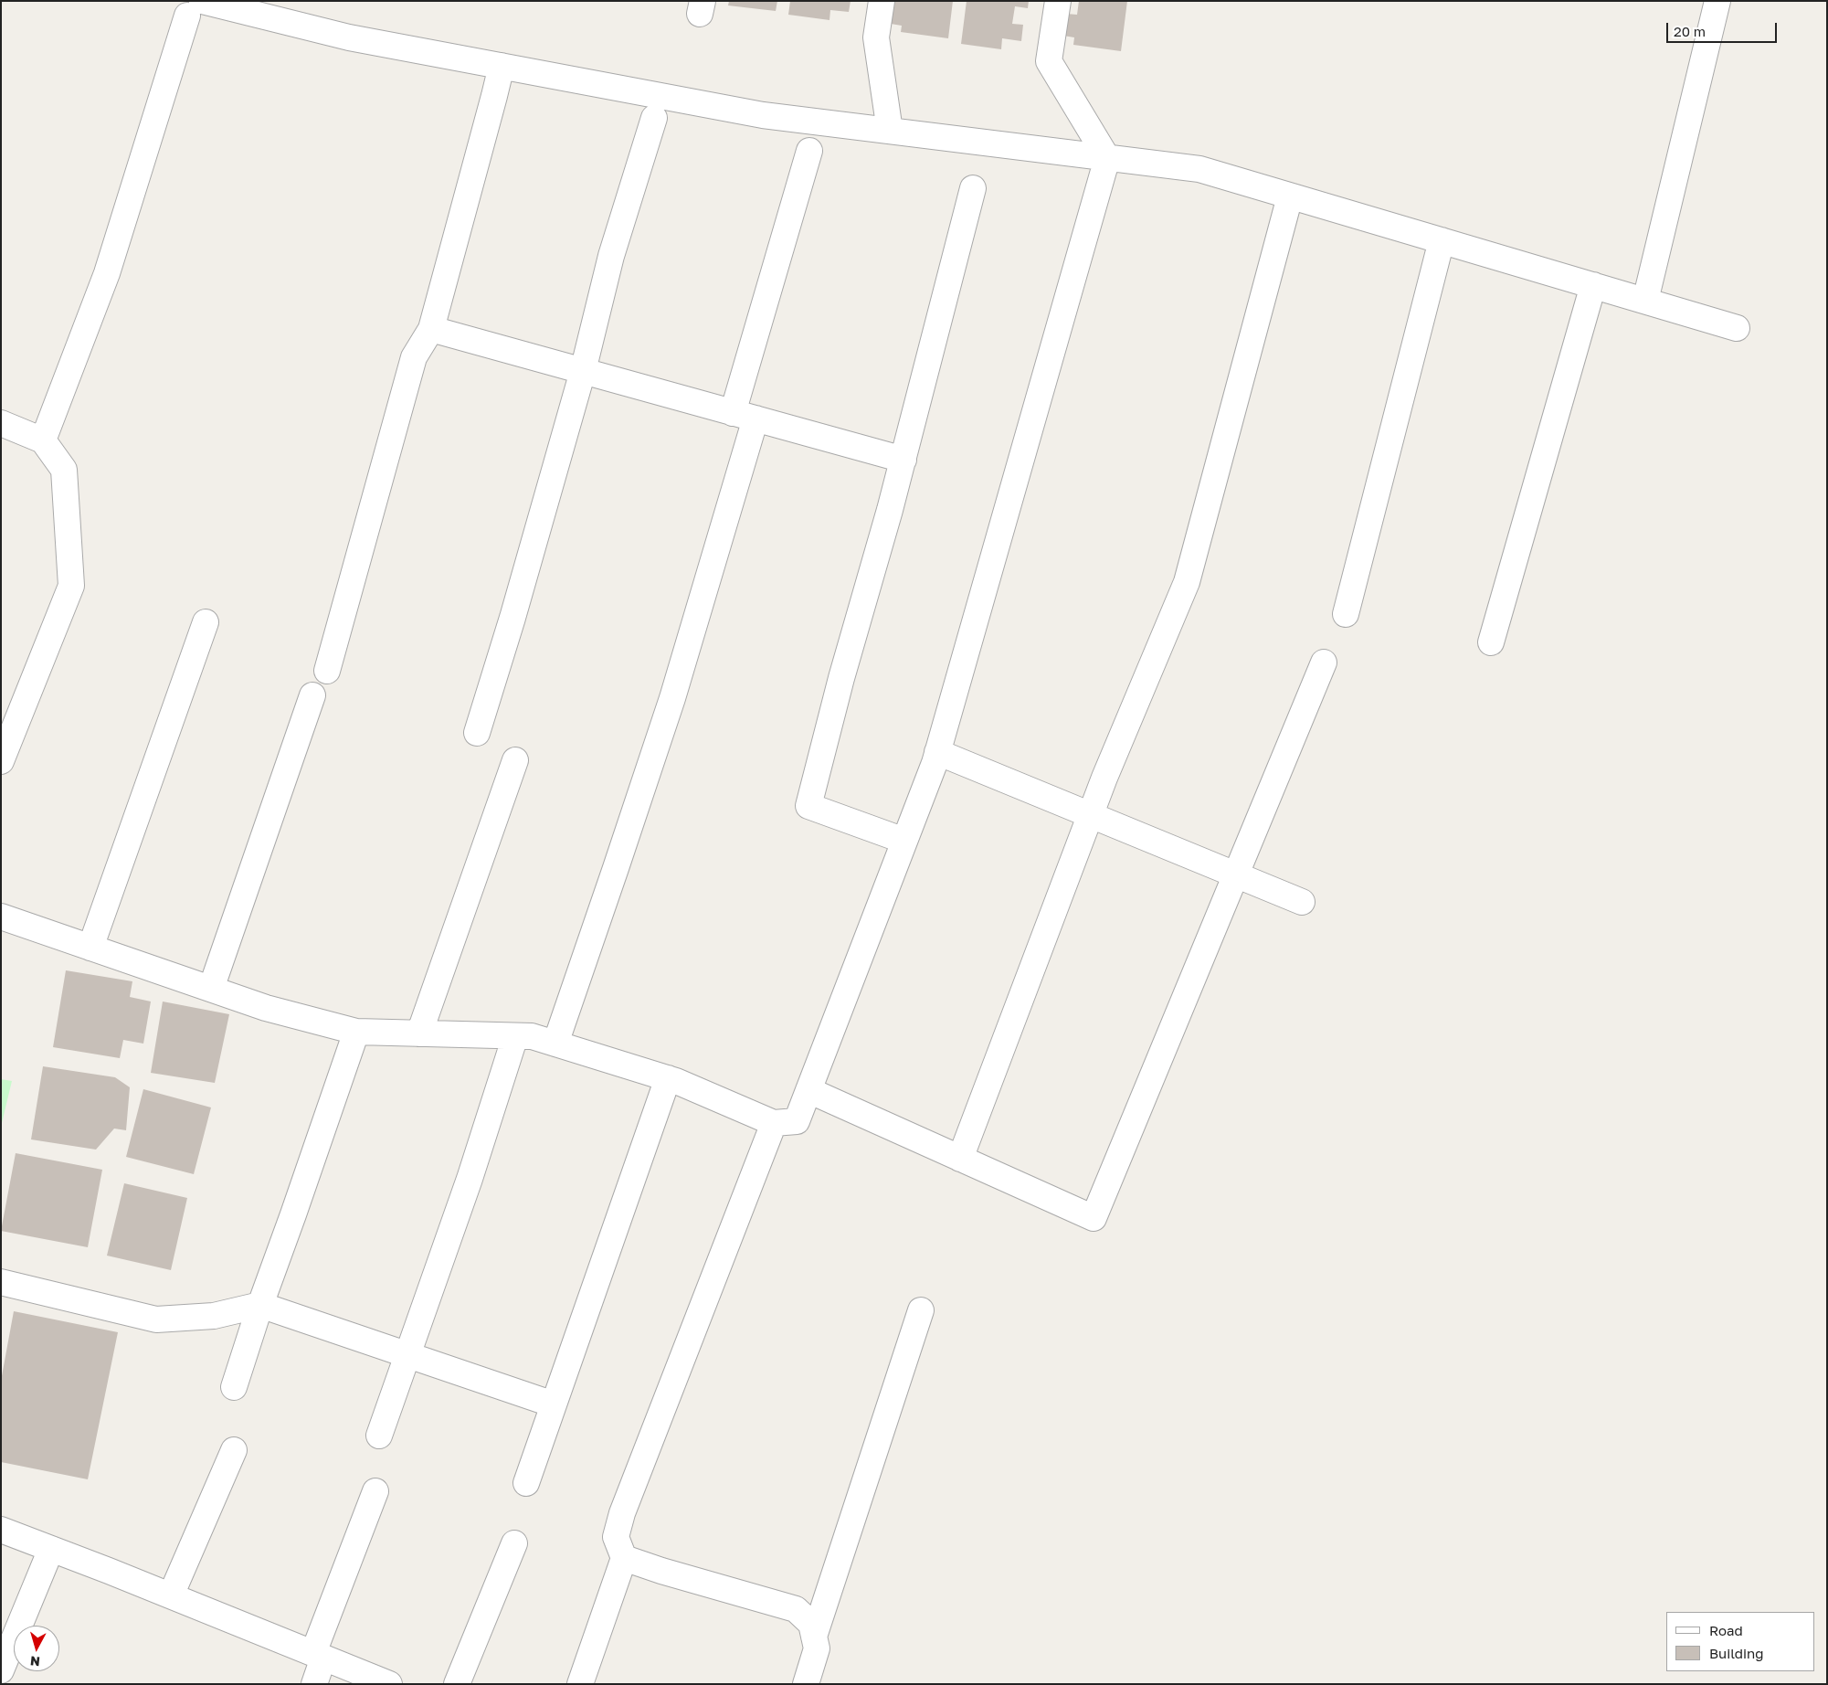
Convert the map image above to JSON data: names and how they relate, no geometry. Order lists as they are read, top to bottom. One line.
{"legend":["Road","Building"],"scale_bar":"20 m","north":"bottom"}
